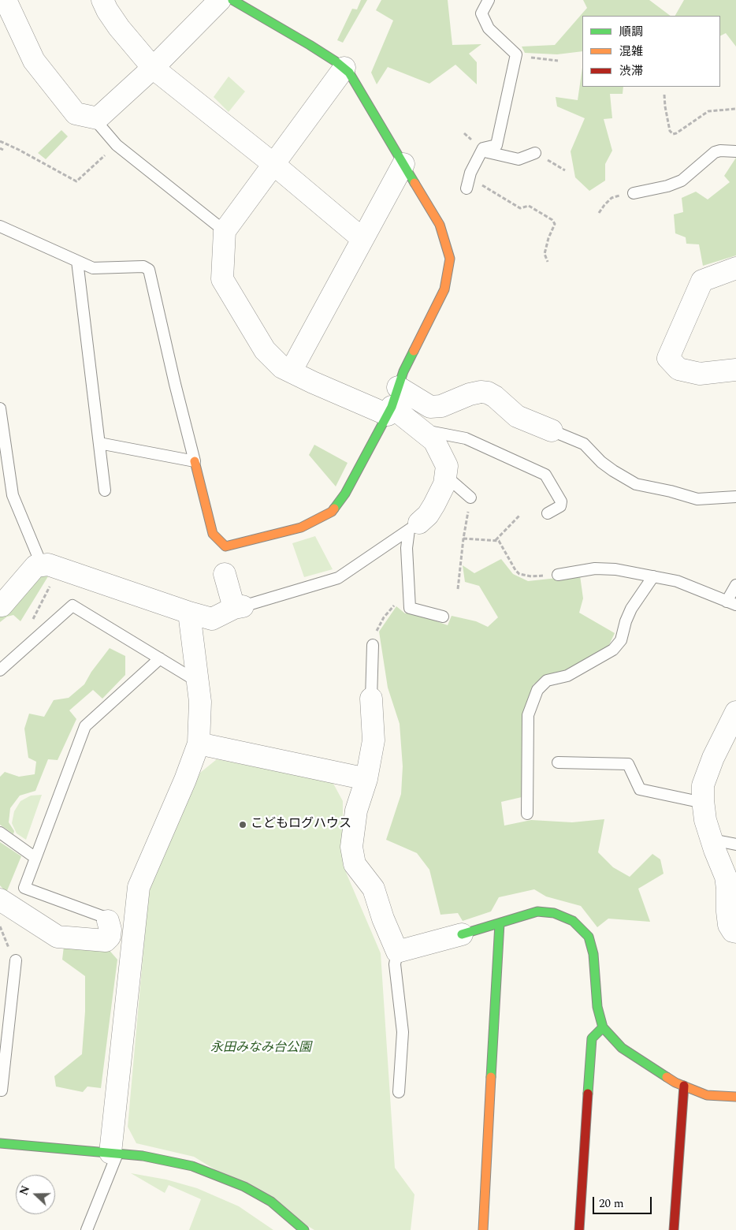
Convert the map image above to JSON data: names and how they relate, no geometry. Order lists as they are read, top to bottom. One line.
{"parks":["永田みなみ台公園"],"places":["こどもログハウス"],"legend":["順調","混雑","渋滞"],"scale_bar":"20 m","north":"left"}
